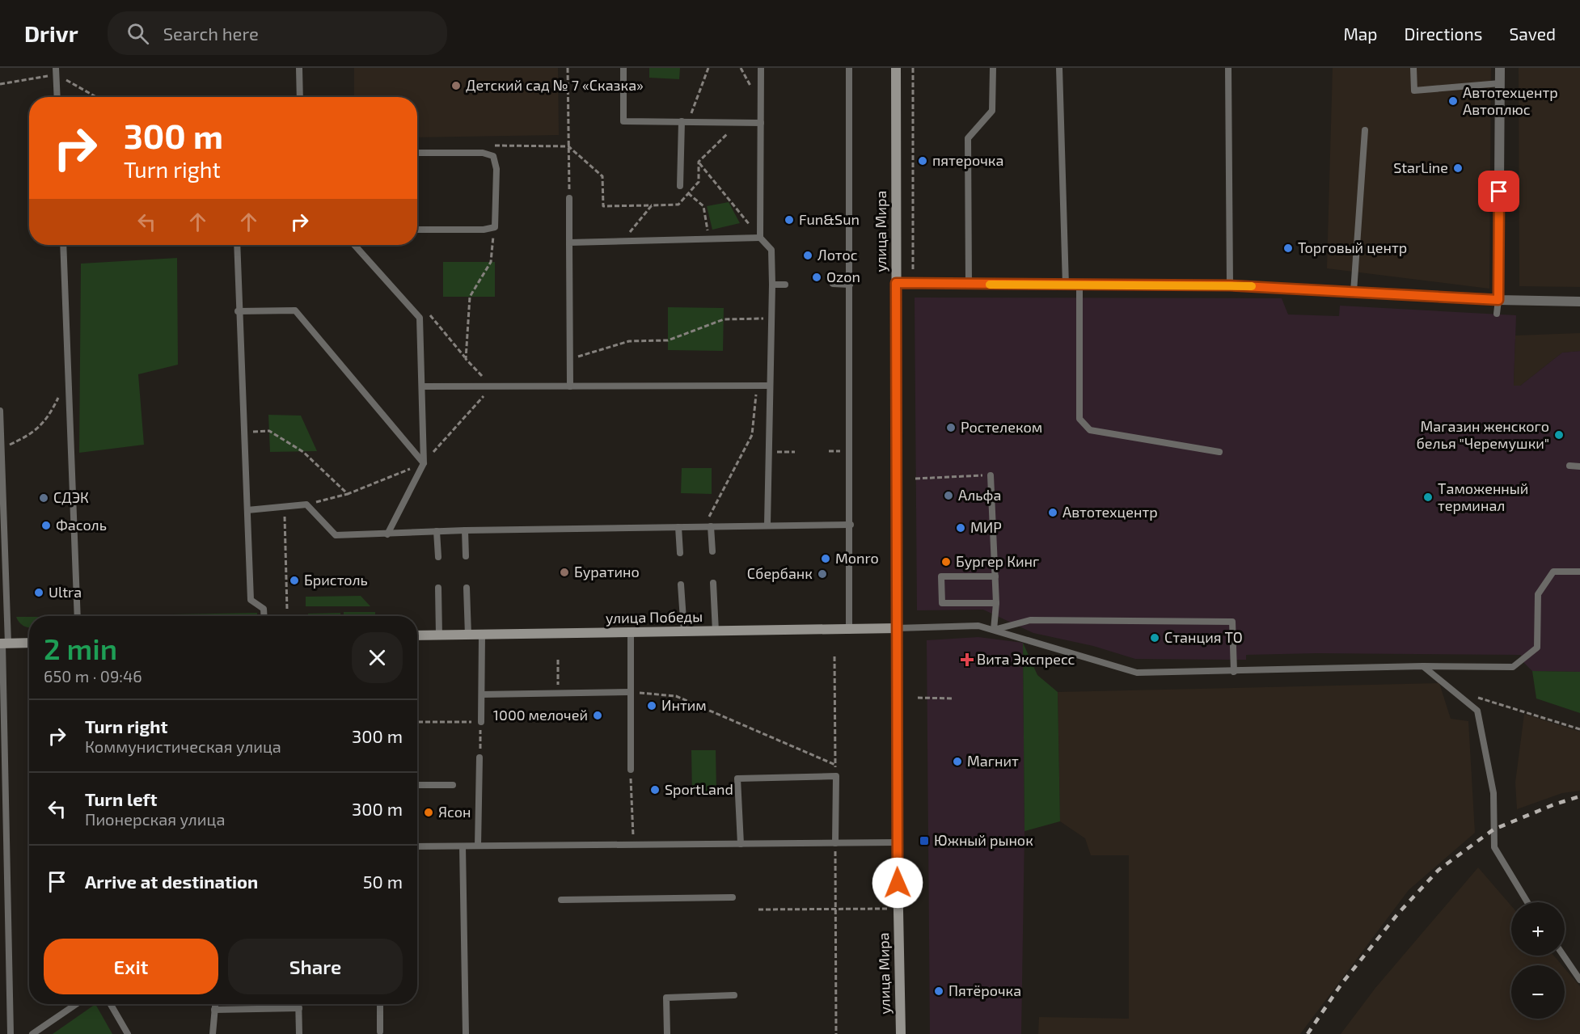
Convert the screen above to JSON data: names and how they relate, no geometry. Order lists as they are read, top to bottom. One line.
{"streets":{"main road":["улица Мира","улица Победы"]},"crossings":[["улица Мира","улица Победы"]],"places":{"other":["Детский сад № 7 «Сказка»","Автотехцентр Автоплюс","пятерочка","StarLine","Fun&Sun","Торговый центр","Лотос","Ozon","Ростелеком","Магазин женского белья \"Черемушки\"","Альфа","Таможенный терминал","СДЭК","Автотехцентр","Фасоль","МИР","Monro","Бургер Кинг","Буратино","Сбербанк","Бристоль","Ultra","Станция ТО","Интим","1000 мелочей","Магнит","SportLand","Ясон","Пятёрочка"],"health":["Вита Экспресс"],"transit":["Южный рынок"]},"page":{"header":"Drivr","search":"Search here","nav":["Map","Directions","Saved"],"turn":["300 m","Turn right"],"heading":["2 min","650 m · 09:46"],"list":[{"name":"Turn right","note":"Коммунистическая улица","value":"300 m"},{"name":"Turn left","note":"Пионерская улица","value":"300 m"},{"name":"Arrive at destination","value":"50 m"}],"map_buttons":["+","−"],"buttons":["Exit","Share"]}}
